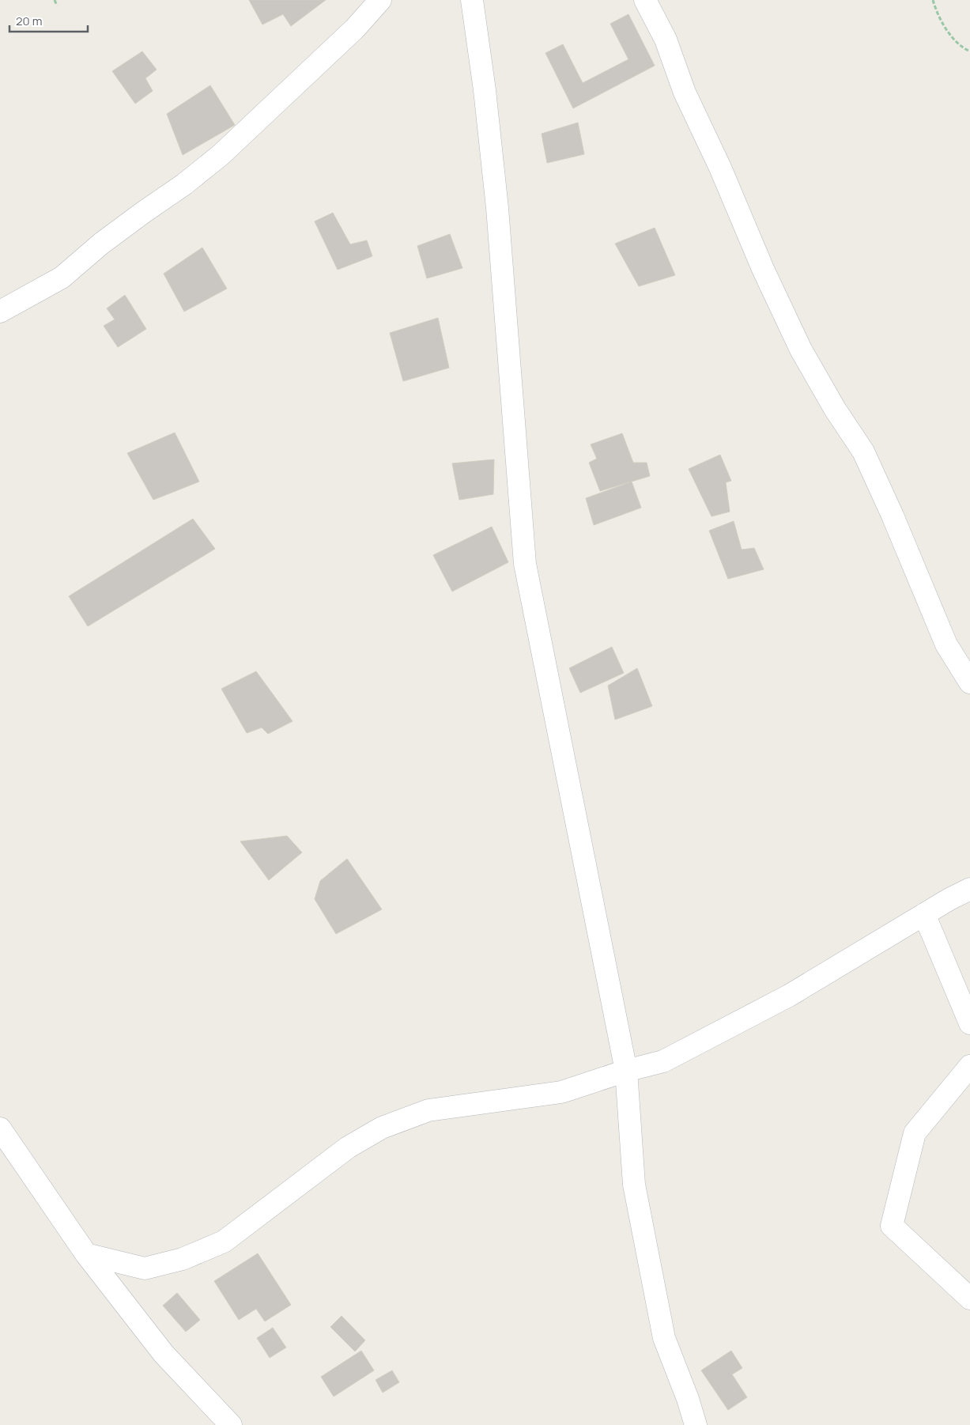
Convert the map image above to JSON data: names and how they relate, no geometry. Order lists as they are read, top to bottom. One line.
{"scale_bar":"20 m"}
